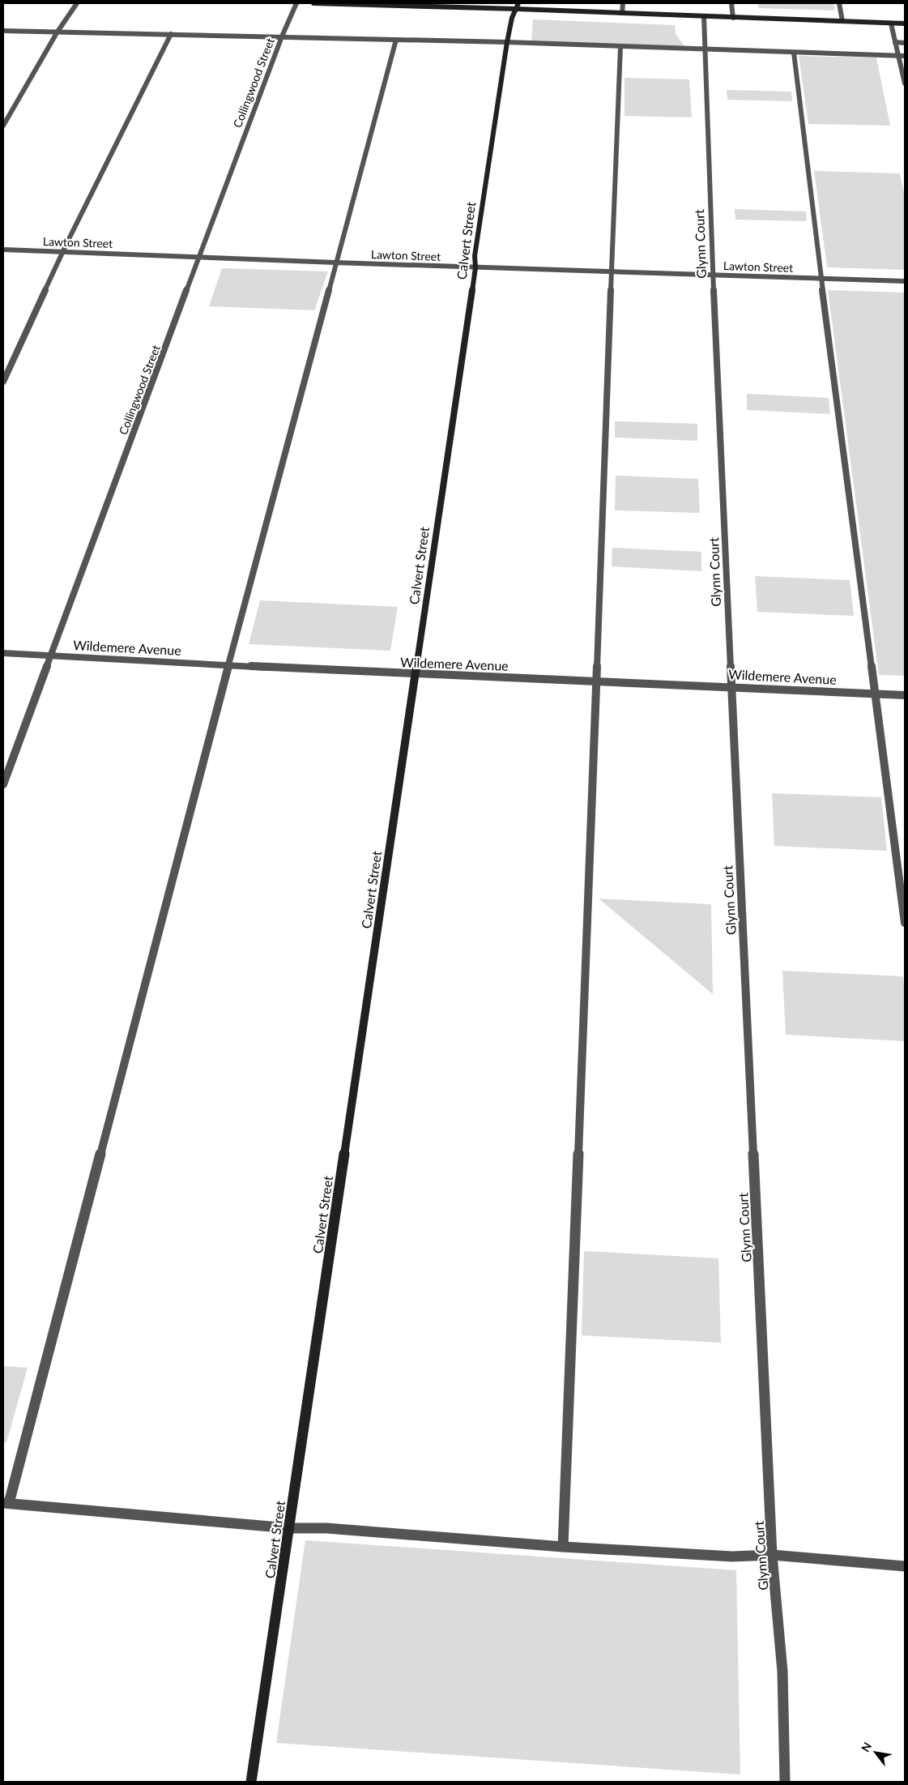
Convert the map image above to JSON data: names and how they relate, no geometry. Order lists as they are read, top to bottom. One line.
{"streets":{"street":["Collingwood Street","Calvert Street","Lawton Street","Glynn Court","Wildemere Avenue"]},"crossings":[["Collingwood Street","Lawton Street"],["Collingwood Street","Wildemere Avenue"],["Calvert Street","Lawton Street"],["Calvert Street","Wildemere Avenue"],["Lawton Street","Glynn Court"],["Glynn Court","Wildemere Avenue"]],"north":"top left"}
